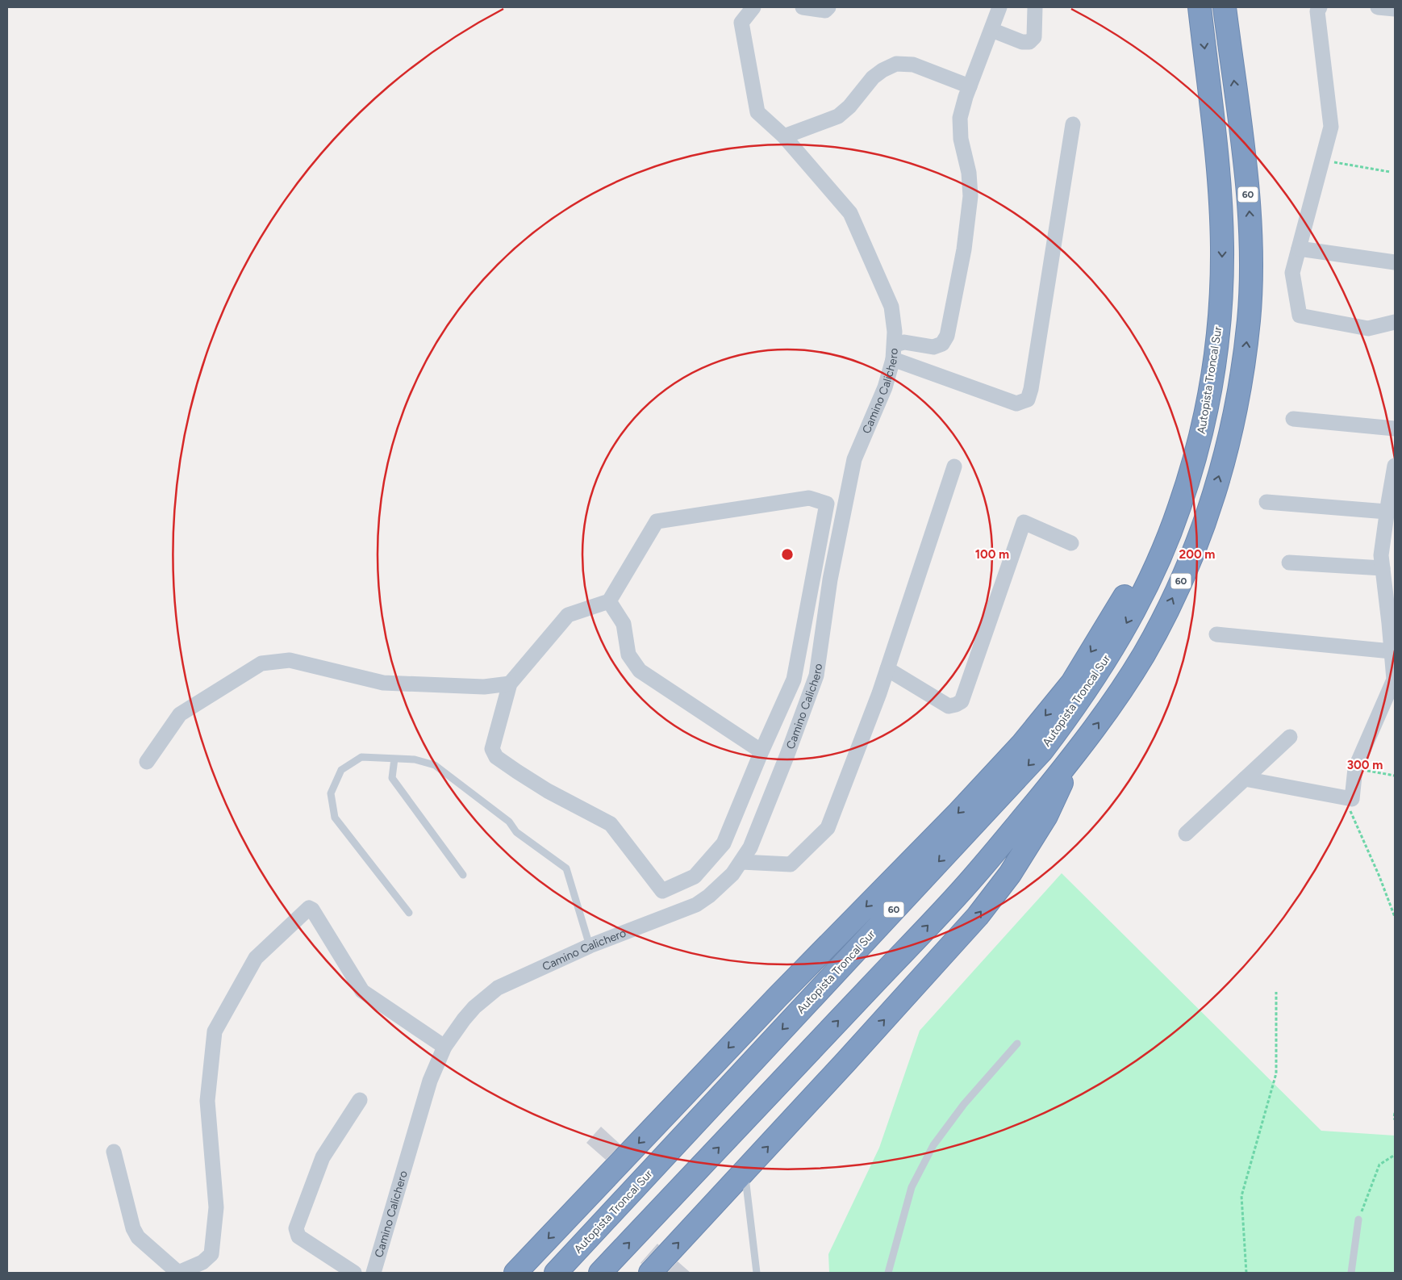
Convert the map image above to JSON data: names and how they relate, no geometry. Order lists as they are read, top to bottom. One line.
{"streets":{"highway":["60","Autopista Troncal Sur"],"street":["Camino Calichero"]},"rings":["100 m","200 m","300 m"]}
